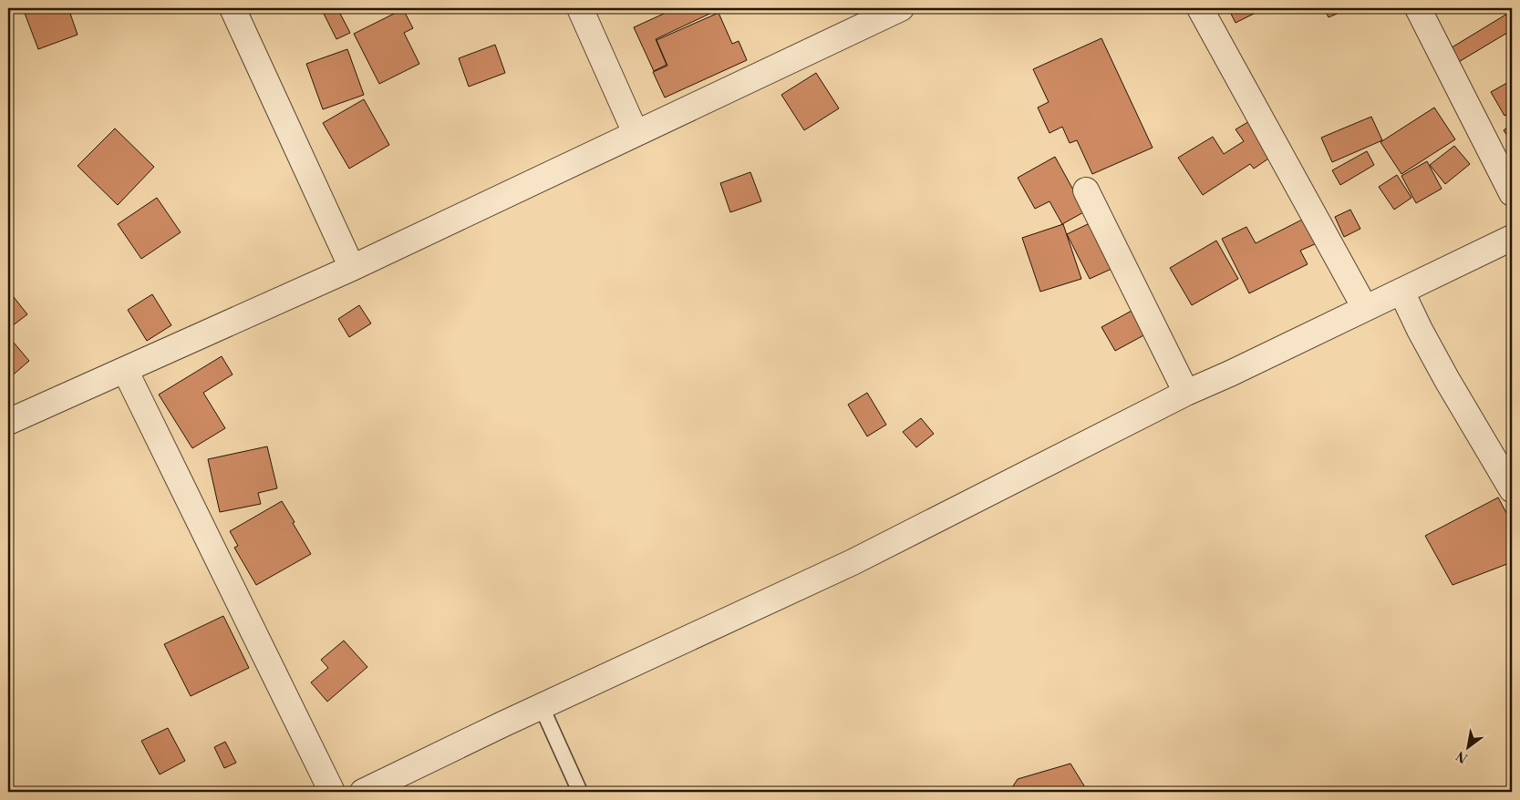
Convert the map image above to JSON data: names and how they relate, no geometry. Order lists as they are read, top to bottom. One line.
{"north":"bottom left"}
